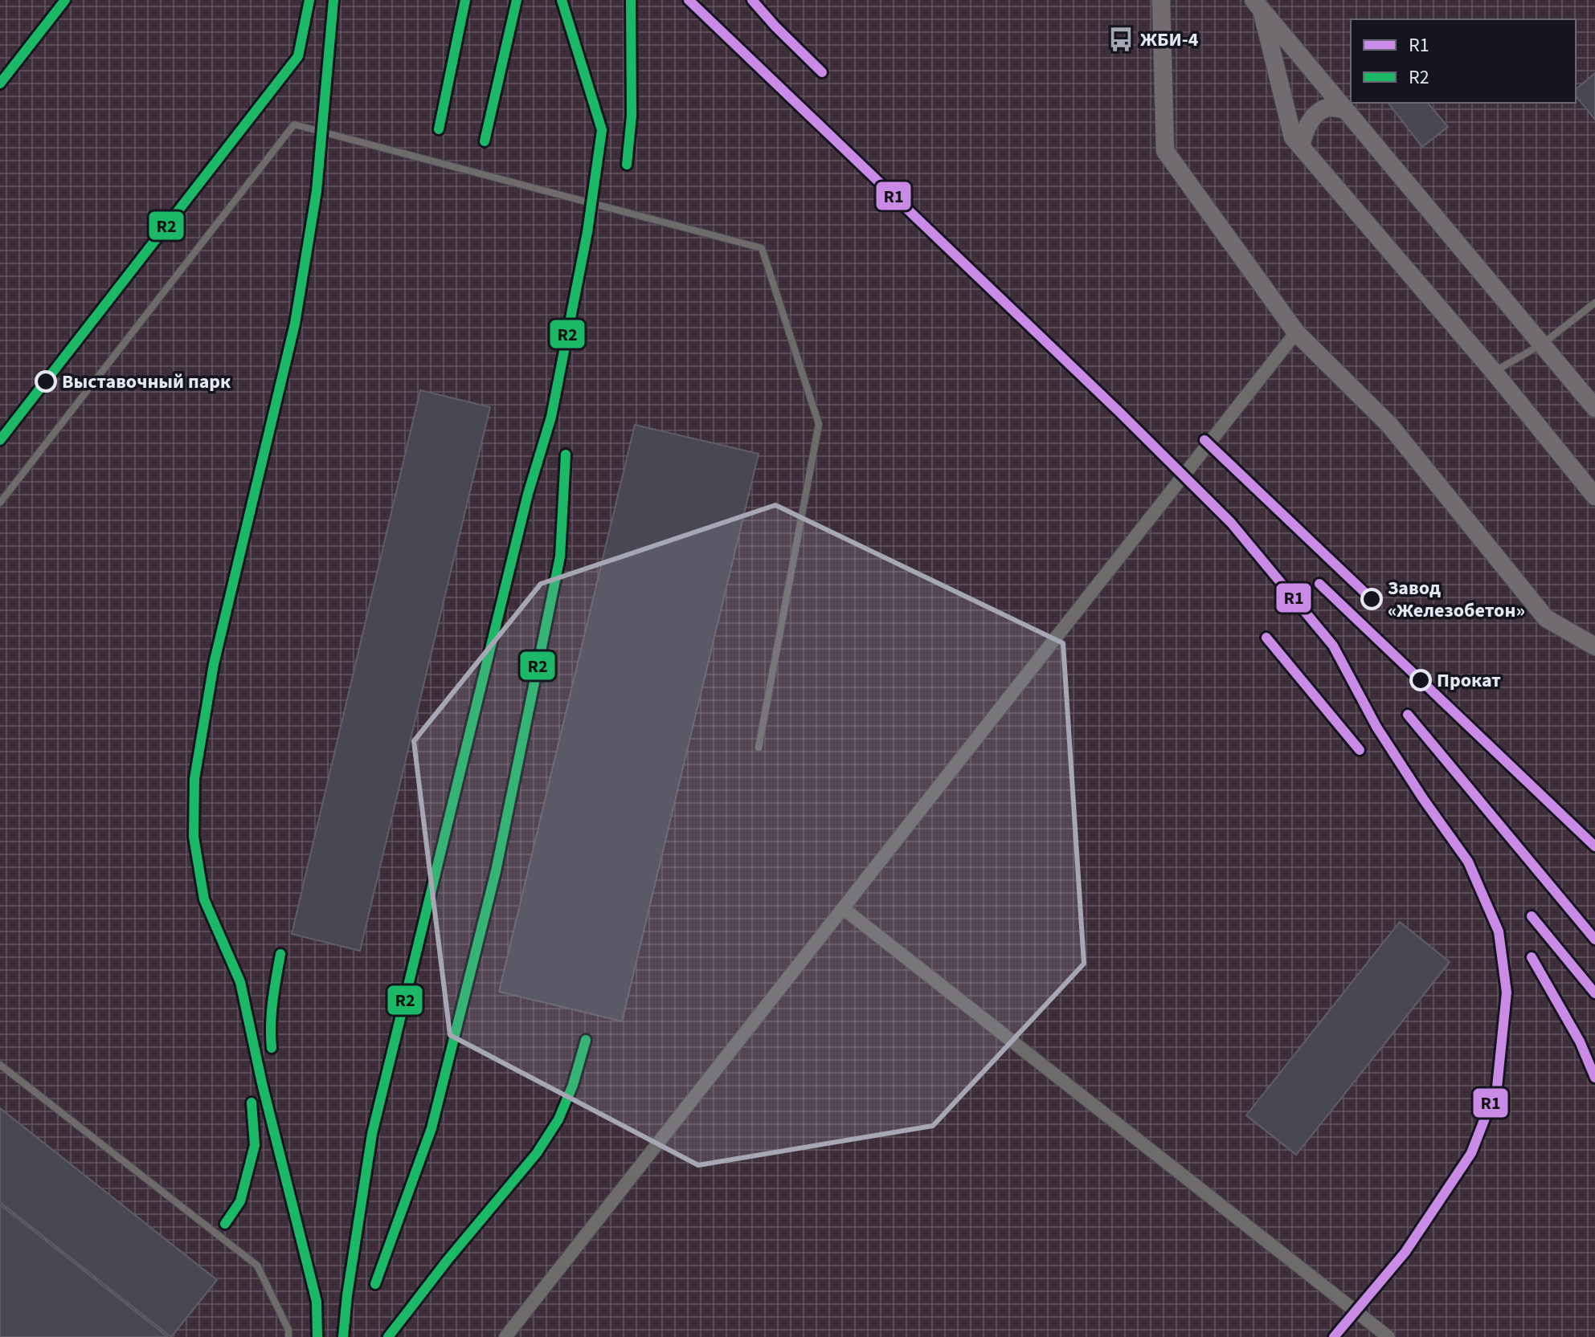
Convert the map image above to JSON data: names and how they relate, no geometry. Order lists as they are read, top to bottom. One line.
{"places":{"bus stop":["ЖБИ-4"],"other":["Выставочный парк","Завод «Железобетон»","Прокат"]},"lines":["transit line R1","transit line R2"],"legend":["R1","R2"]}
